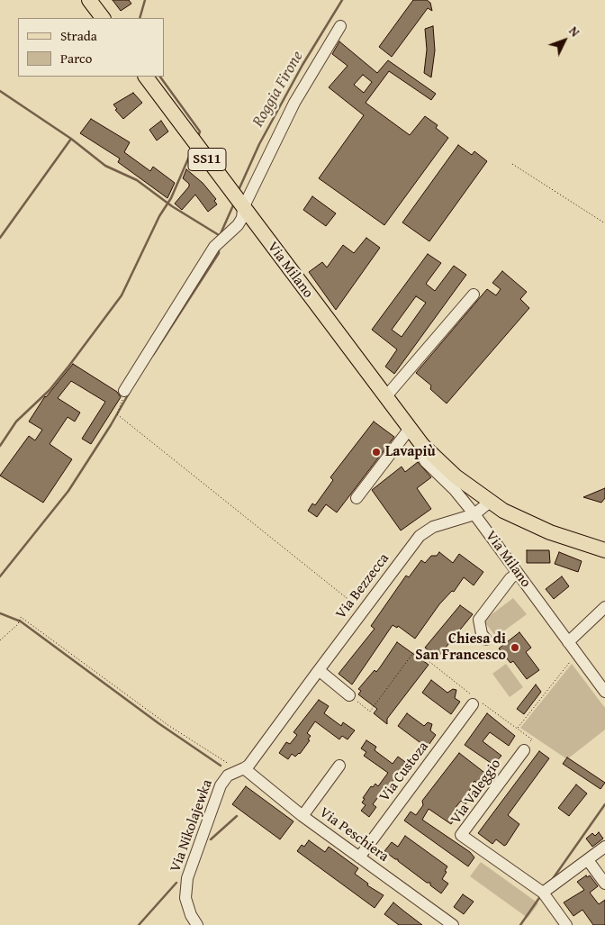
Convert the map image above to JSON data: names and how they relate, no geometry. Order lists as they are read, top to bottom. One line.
{"streets":{"main road":["SS11","Via Milano"],"street":["Via Bezzecca","Via Custoza","Via Valeggio","Via Nikolajewka","Via Peschiera"]},"crossings":[["Via Milano","Via Bezzecca"],["Via Bezzecca","Via Nikolajewka"],["Via Bezzecca","Via Peschiera"],["Via Custoza","Via Peschiera"],["Via Nikolajewka","Via Peschiera"]],"water":["Roggia Firone"],"places":["Lavapiù","Chiesa di San Francesco"],"legend":["Strada","Parco"],"north":"top right"}
